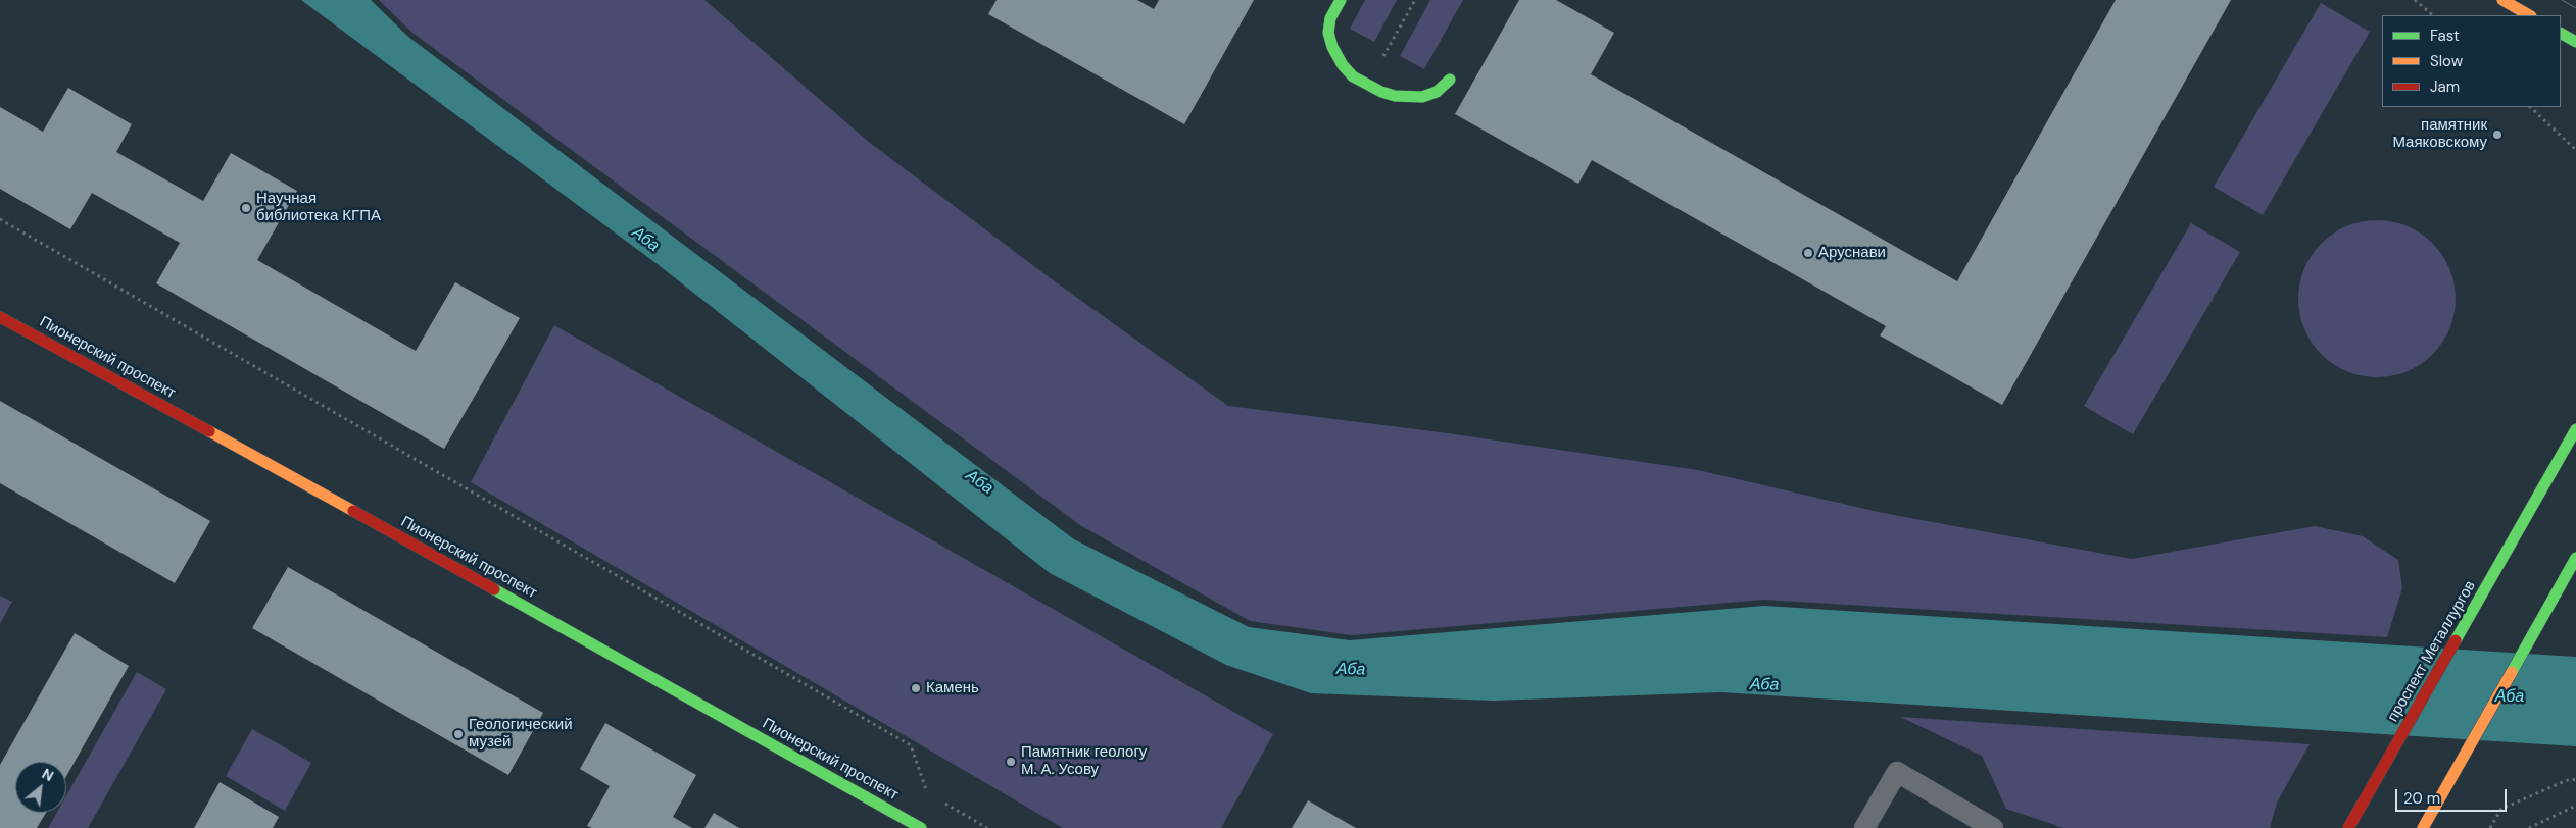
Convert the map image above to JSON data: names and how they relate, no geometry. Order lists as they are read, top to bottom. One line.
{"streets":{"street":["Пионерский проспект","проспект Металлургов"]},"water":["Аба"],"places":["памятник Маяковскому","Научная библиотека КГПА","Аруснави","Камень","Геологический музей","Памятник геологу М. А. Усову"],"legend":["Fast","Slow","Jam"],"scale_bar":"20 m","north":"top right"}
